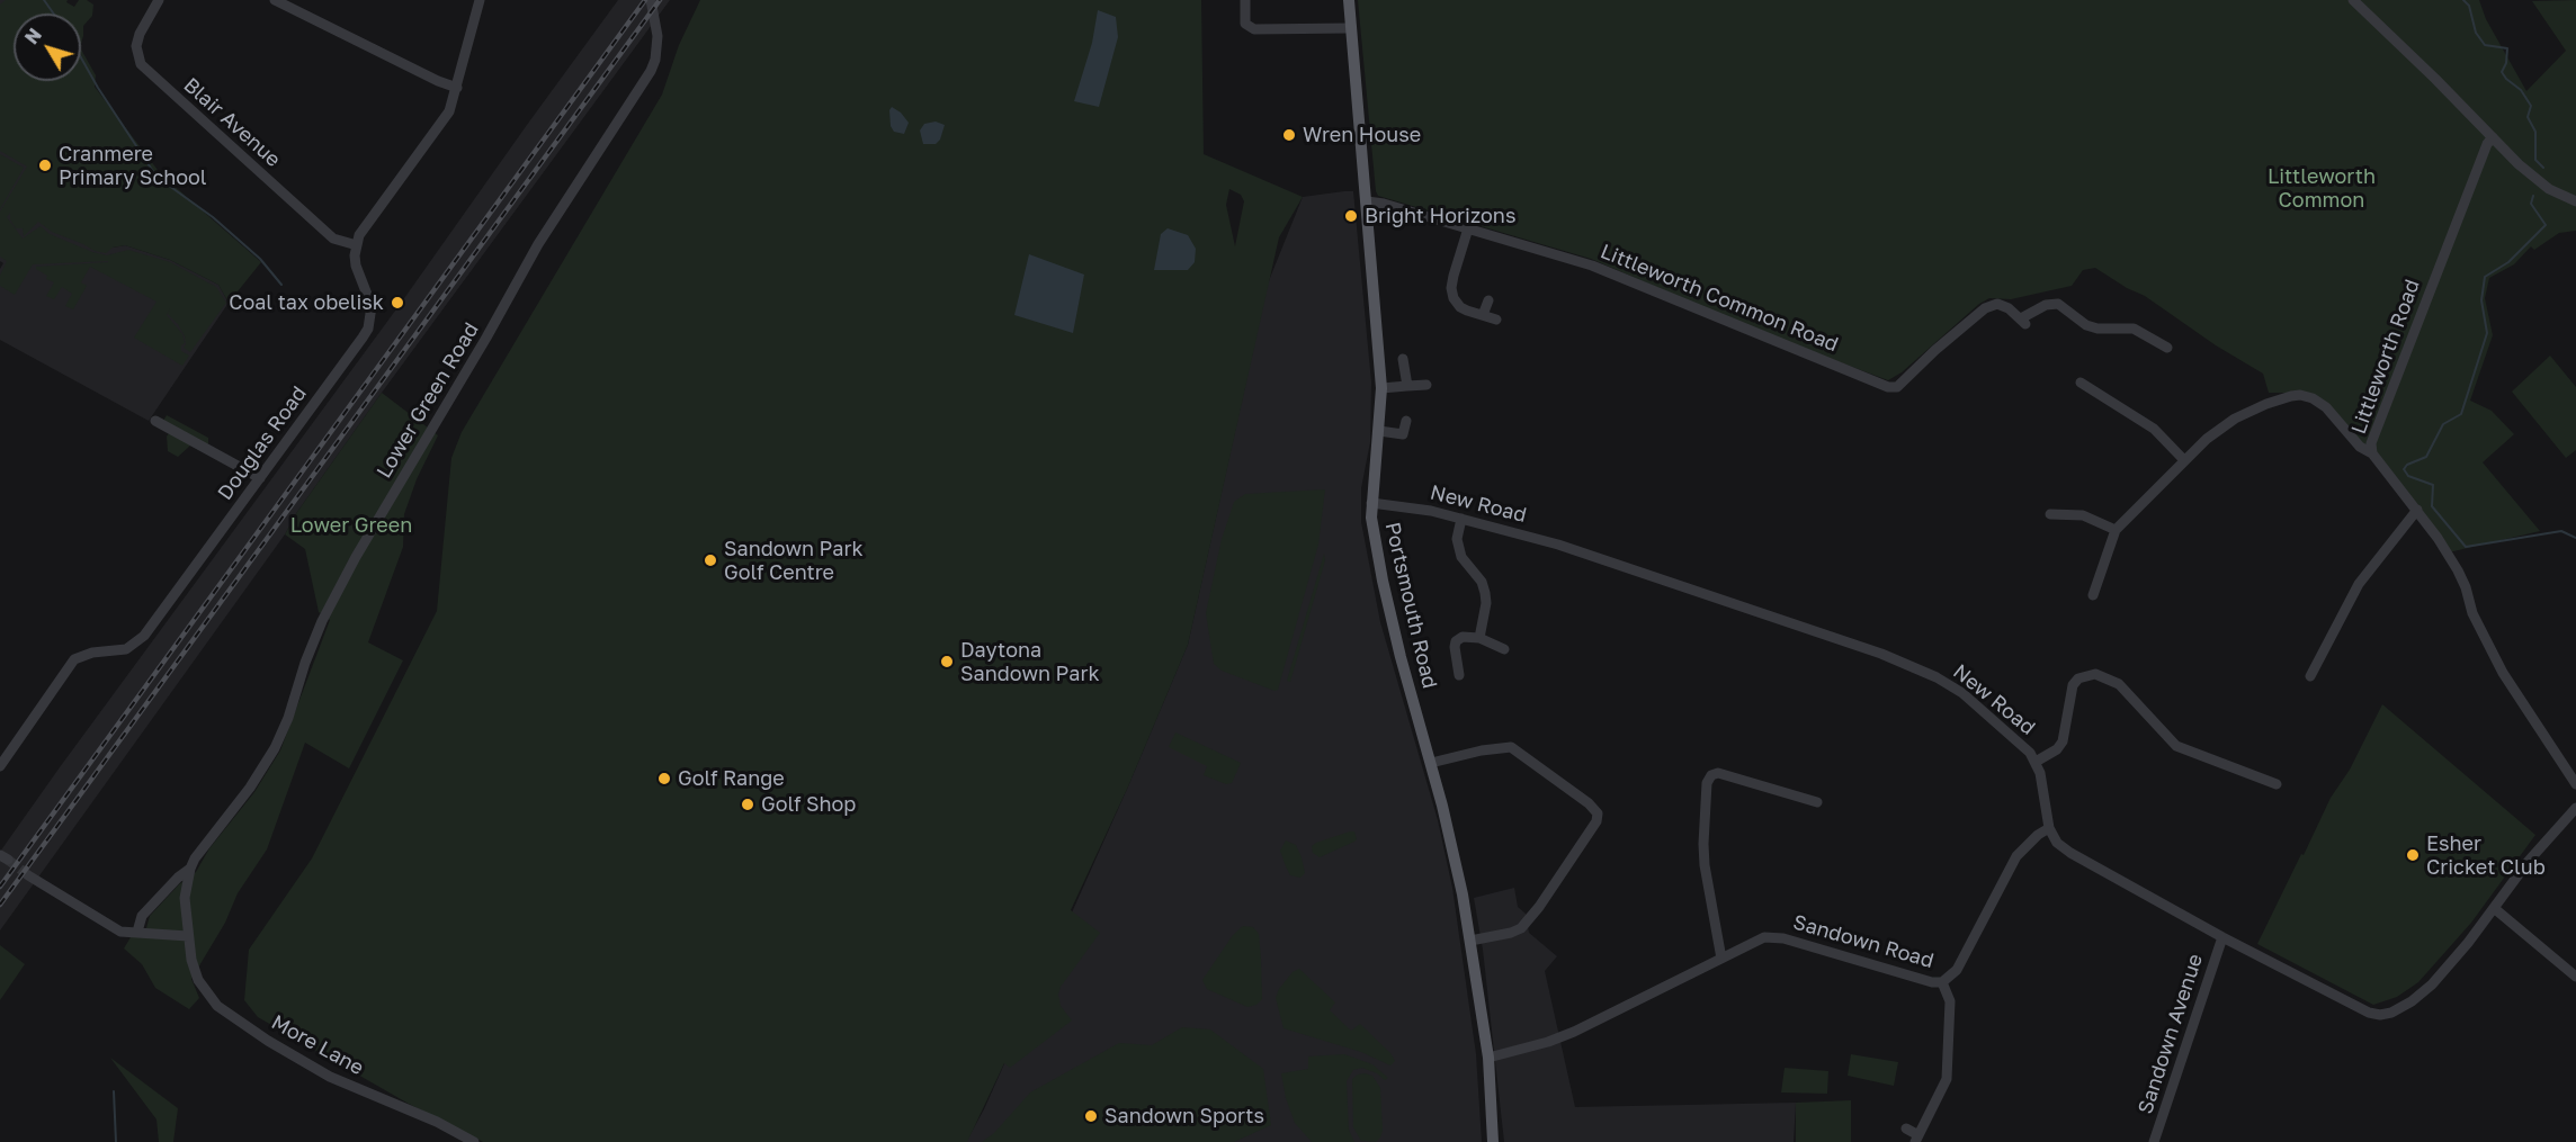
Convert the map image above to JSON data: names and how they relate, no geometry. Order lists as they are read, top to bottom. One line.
{"streets":{"main road":["Portsmouth Road"],"street":["Blair Avenue","Littleworth Common Road","Littleworth Road","Lower Green Road","Douglas Road","New Road","Sandown Road","Sandown Avenue","More Lane"]},"crossings":[["Blair Avenue","Douglas Road"],["Littleworth Common Road","Portsmouth Road"],["Lower Green Road","More Lane"],["New Road","Portsmouth Road"],["New Road","Sandown Road"],["Portsmouth Road","Sandown Road"]],"parks":["Littleworth Common","Lower Green"],"places":["Wren House","Cranmere Primary School","Bright Horizons","Coal tax obelisk","Sandown Park Golf Centre","Daytona Sandown Park","Golf Range","Golf Shop","Esher Cricket Club","Sandown Sports"],"north":"top left"}
